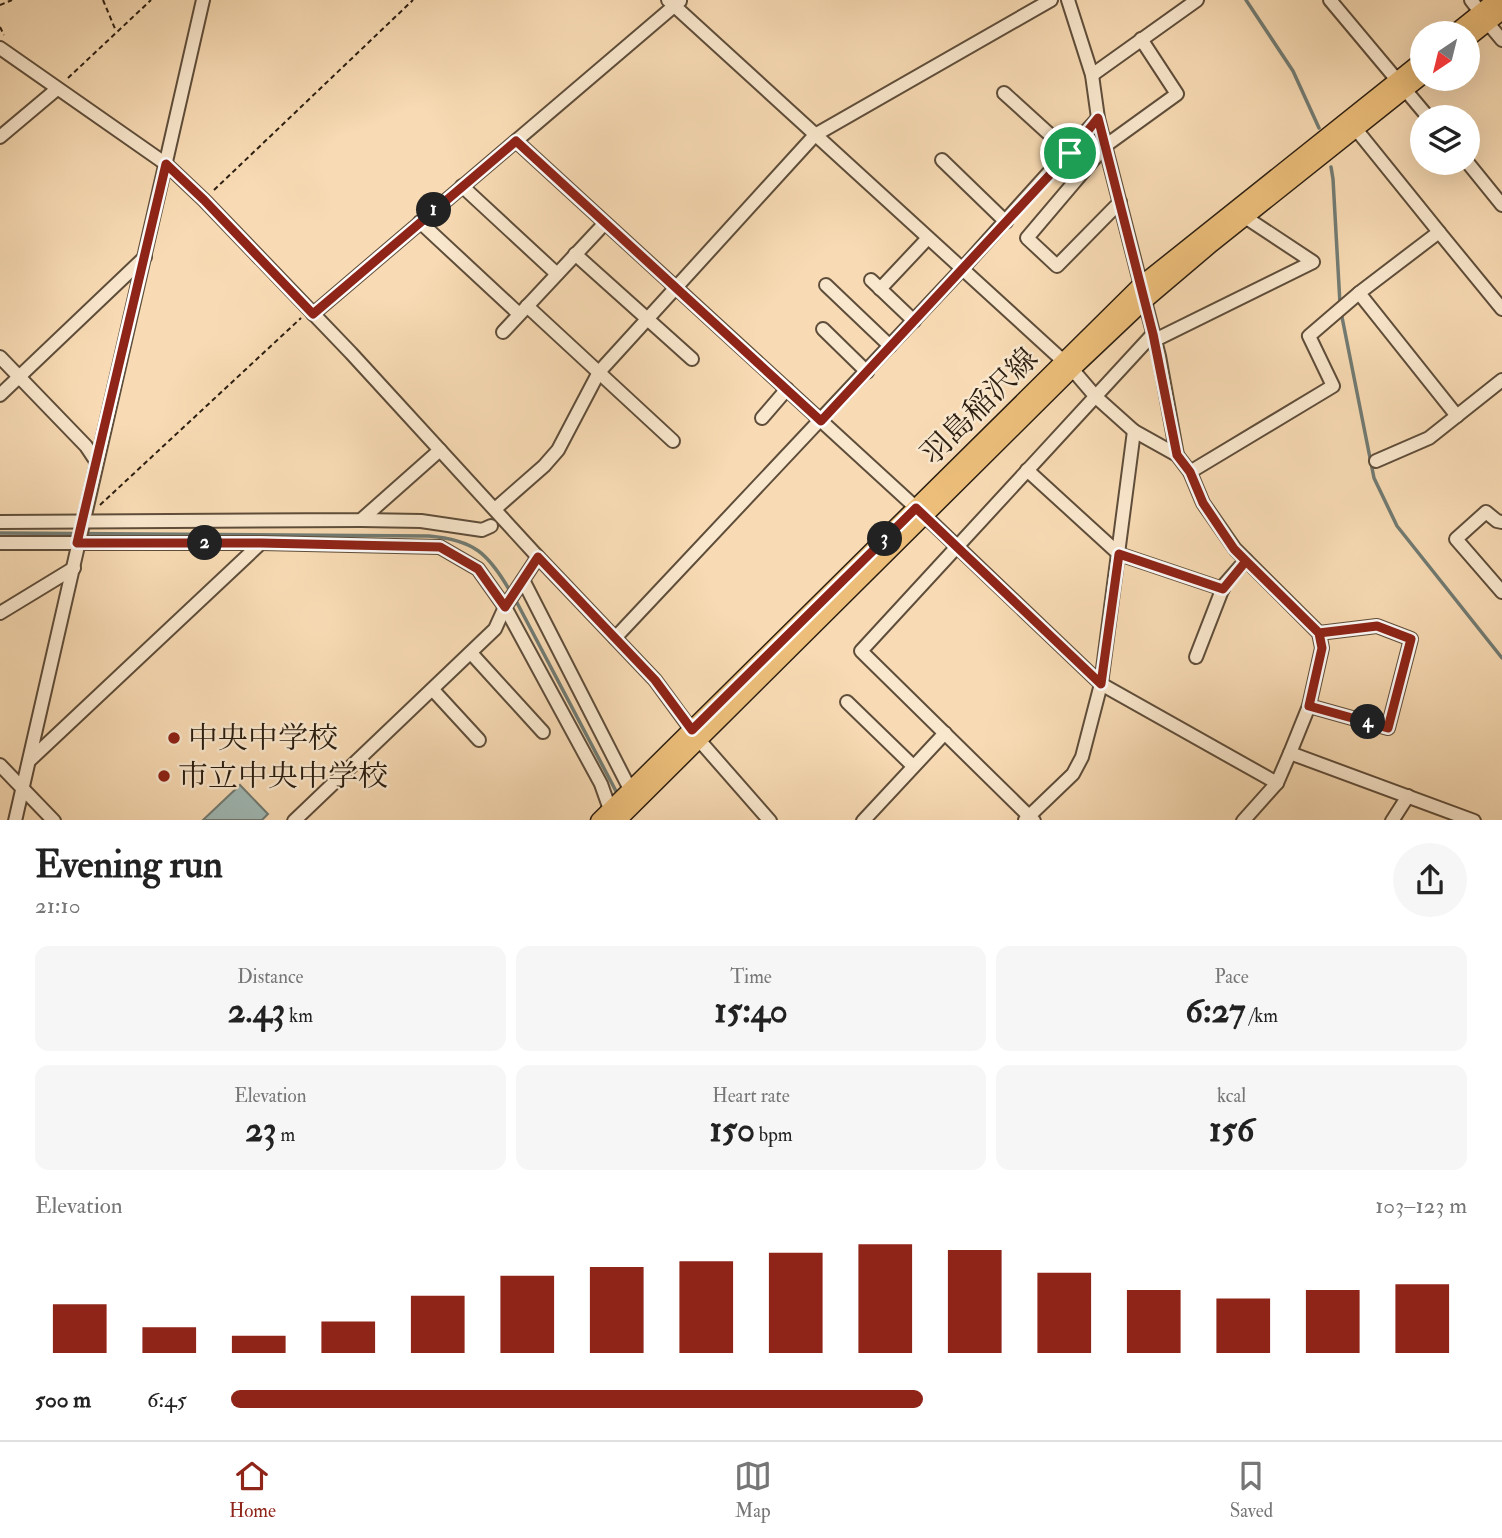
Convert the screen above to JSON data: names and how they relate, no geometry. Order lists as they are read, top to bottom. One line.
{"streets":{"main road":["羽島稲沢線"]},"places":["中央中学校","市立中央中学校"],"north":"bottom left","page":{"pins":["1","3","2","4"],"heading":["Evening run","21:10"],"stats":[["Distance","2.43 km"],["Time","15:40"],["Pace","6:27 /km"],["Elevation","23 m"],["Heart rate","150 bpm"],["kcal","156"]],"chart":["Elevation","103–123 m"],"list":[{"name":"500 m","note":"6:45"}],"tabs":["Home","Map","Saved"]}}
